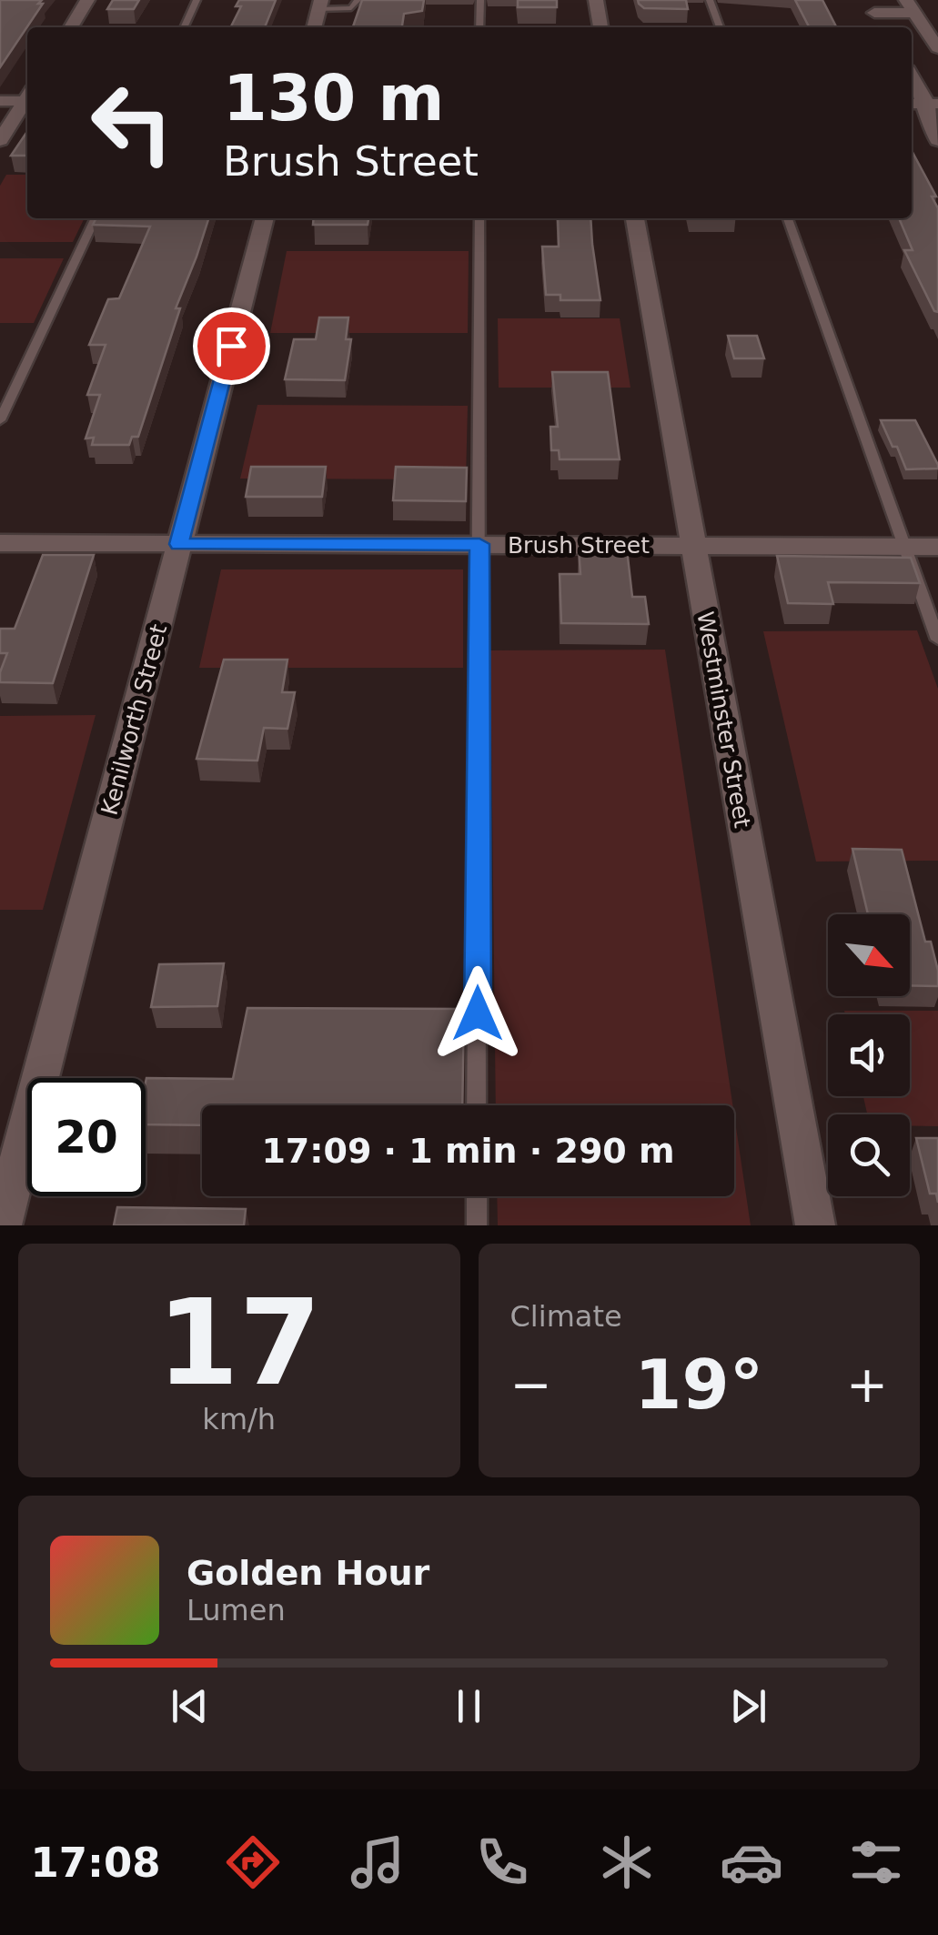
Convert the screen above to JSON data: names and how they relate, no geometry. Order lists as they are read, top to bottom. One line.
{"streets":{"street":["Brush Street","Kenilworth Street","Westminster Street"]},"crossings":[["Brush Street","Kenilworth Street"],["Brush Street","Westminster Street"]],"north":"bottom right","page":{"turn":["130 m","Brush Street"],"limit":"20","trip":"17:09 · 1 min · 290 m","tile":[["17","km/h"],"Climate"],"heat":["−","19°","+"],"song":["Golden Hour","Lumen"],"tabs":"17:08"}}
